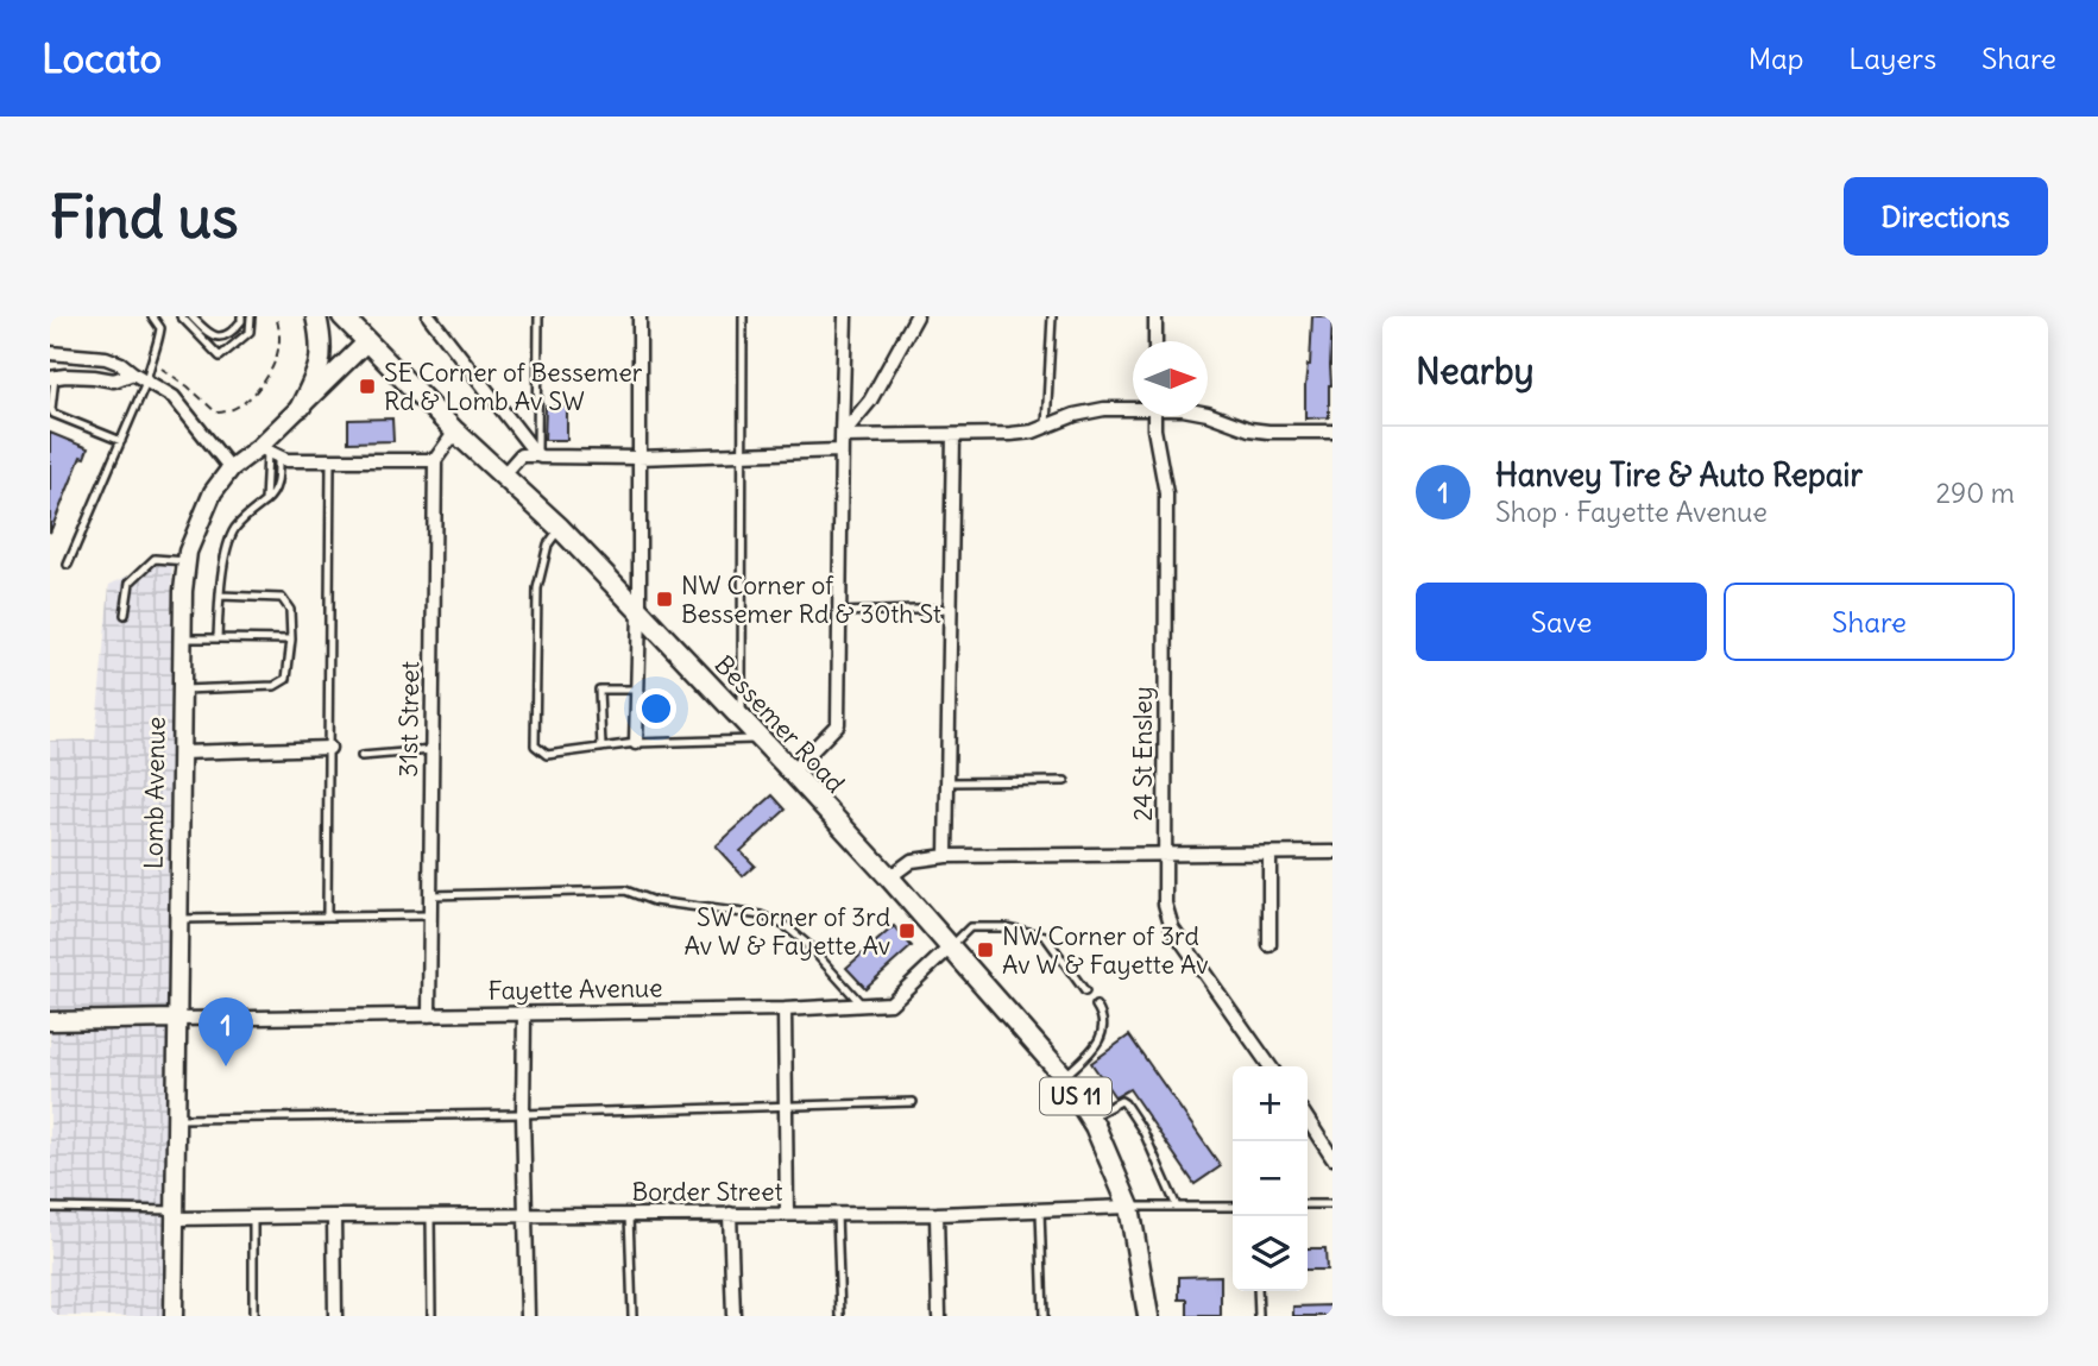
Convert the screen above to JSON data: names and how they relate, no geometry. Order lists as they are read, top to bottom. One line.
{"streets":{"main road":["Bessemer Road","Lomb Avenue","US 11"],"street":["31st Street","24 St Ensley","Fayette Avenue","Border Street"]},"crossings":[["31st Street","Fayette Avenue"],["Bessemer Road","Lomb Avenue"],["Bessemer Road","Fayette Avenue"],["Bessemer Road","US 11"],["Bessemer Road","Border Street"],["Lomb Avenue","Fayette Avenue"],["Lomb Avenue","Border Street"],["US 11","Border Street"]],"places":{"transit":["SE Corner of Bessemer Rd & Lomb Av SW","NW Corner of Bessemer Rd & 30th St","SW Corner of 3rd Av W & Fayette Av","NW Corner of 3rd Av W & Fayette Av"]},"north":"right","page":{"header":"Locato","nav":["Map","Layers","Share"],"buttons":["Directions",["Save","Share"]],"title":"Find us","heading":"Nearby","list":[{"mark":"1","name":"Hanvey Tire & Auto Repair","note":"Shop · Fayette Avenue","value":"290 m"}],"pins":"1","map_buttons":["+","−"]}}
